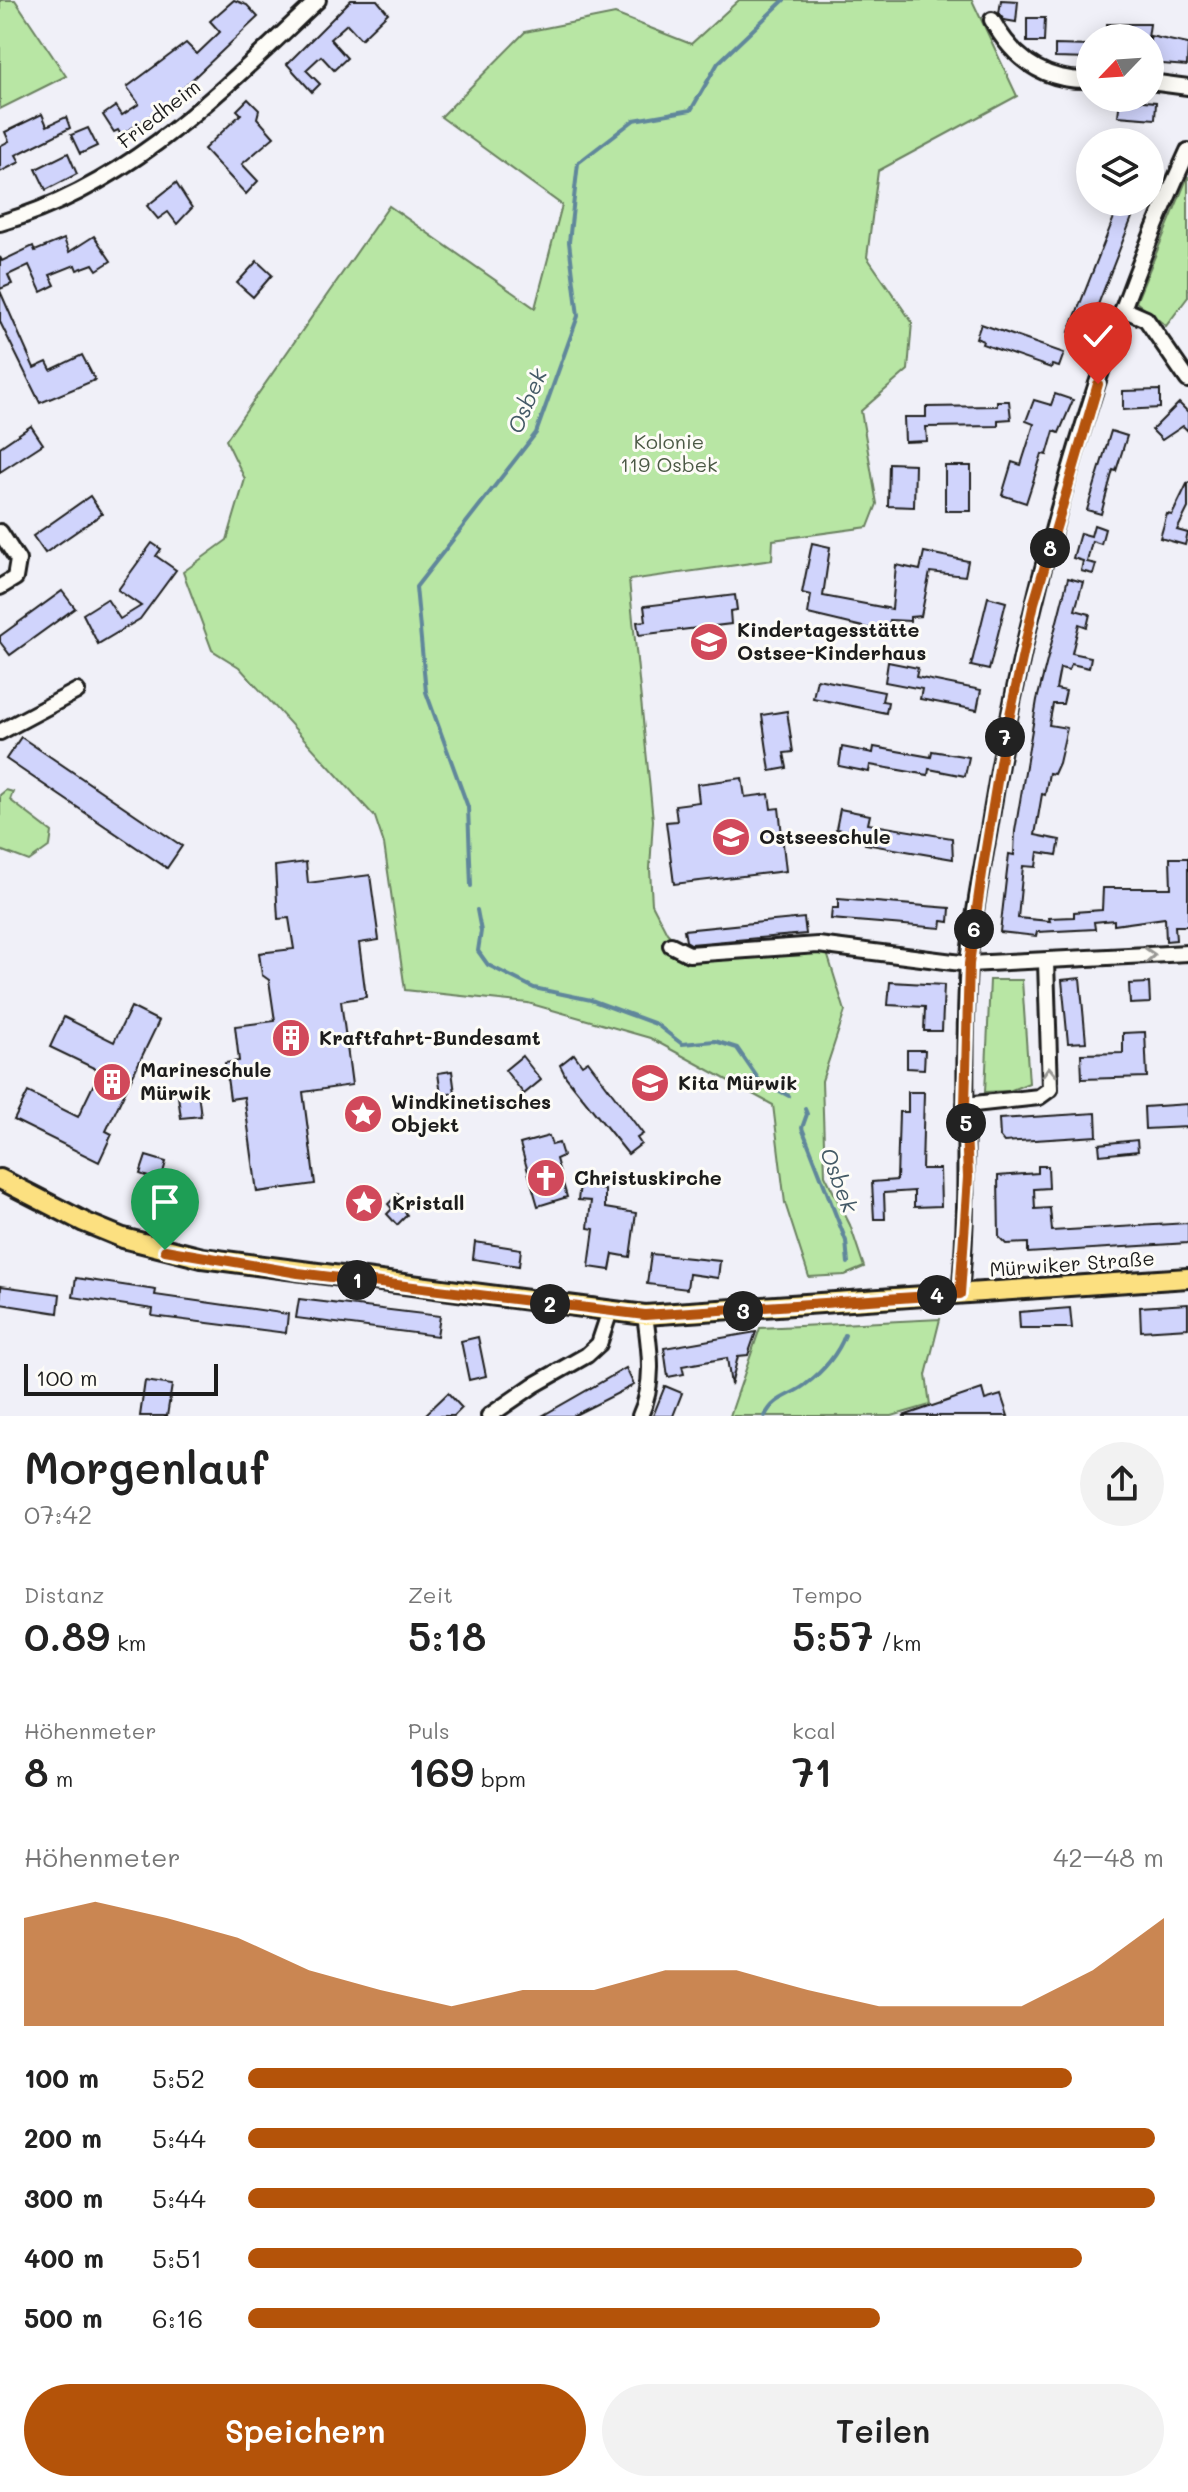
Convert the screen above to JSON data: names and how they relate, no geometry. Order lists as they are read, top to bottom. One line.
{"streets":{"main road":["Mürwiker Straße"],"street":["Friedheim"]},"water":["Osbek"],"parks":["Kolonie 119 Osbek"],"places":{"school or university":["Kindertagesstätte Ostsee-Kinderhaus","Ostseeschule","Kita Mürwik"],"building":["Kraftfahrt-Bundesamt","Marineschule Mürwik"],"place":["Windkinetisches Objekt","Kristall"],"church":["Christuskirche"]},"scale_bar":"100 m","north":"bottom left","page":{"pins":["8","7","6","5","1","4","2","3"],"scale":"100 m","heading":["Morgenlauf","07:42"],"stats":[["Distanz","0.89 km"],["Zeit","5:18"],["Tempo","5:57 /km"],["Höhenmeter","8 m"],["Puls","169 bpm"],["kcal","71"]],"chart":["Höhenmeter","42–48 m"],"list":[{"name":"100 m","note":"5:52"},{"name":"200 m","note":"5:44"},{"name":"300 m","note":"5:44"},{"name":"400 m","note":"5:51"},{"name":"500 m","note":"6:16"}],"buttons":["Speichern","Teilen"]}}
